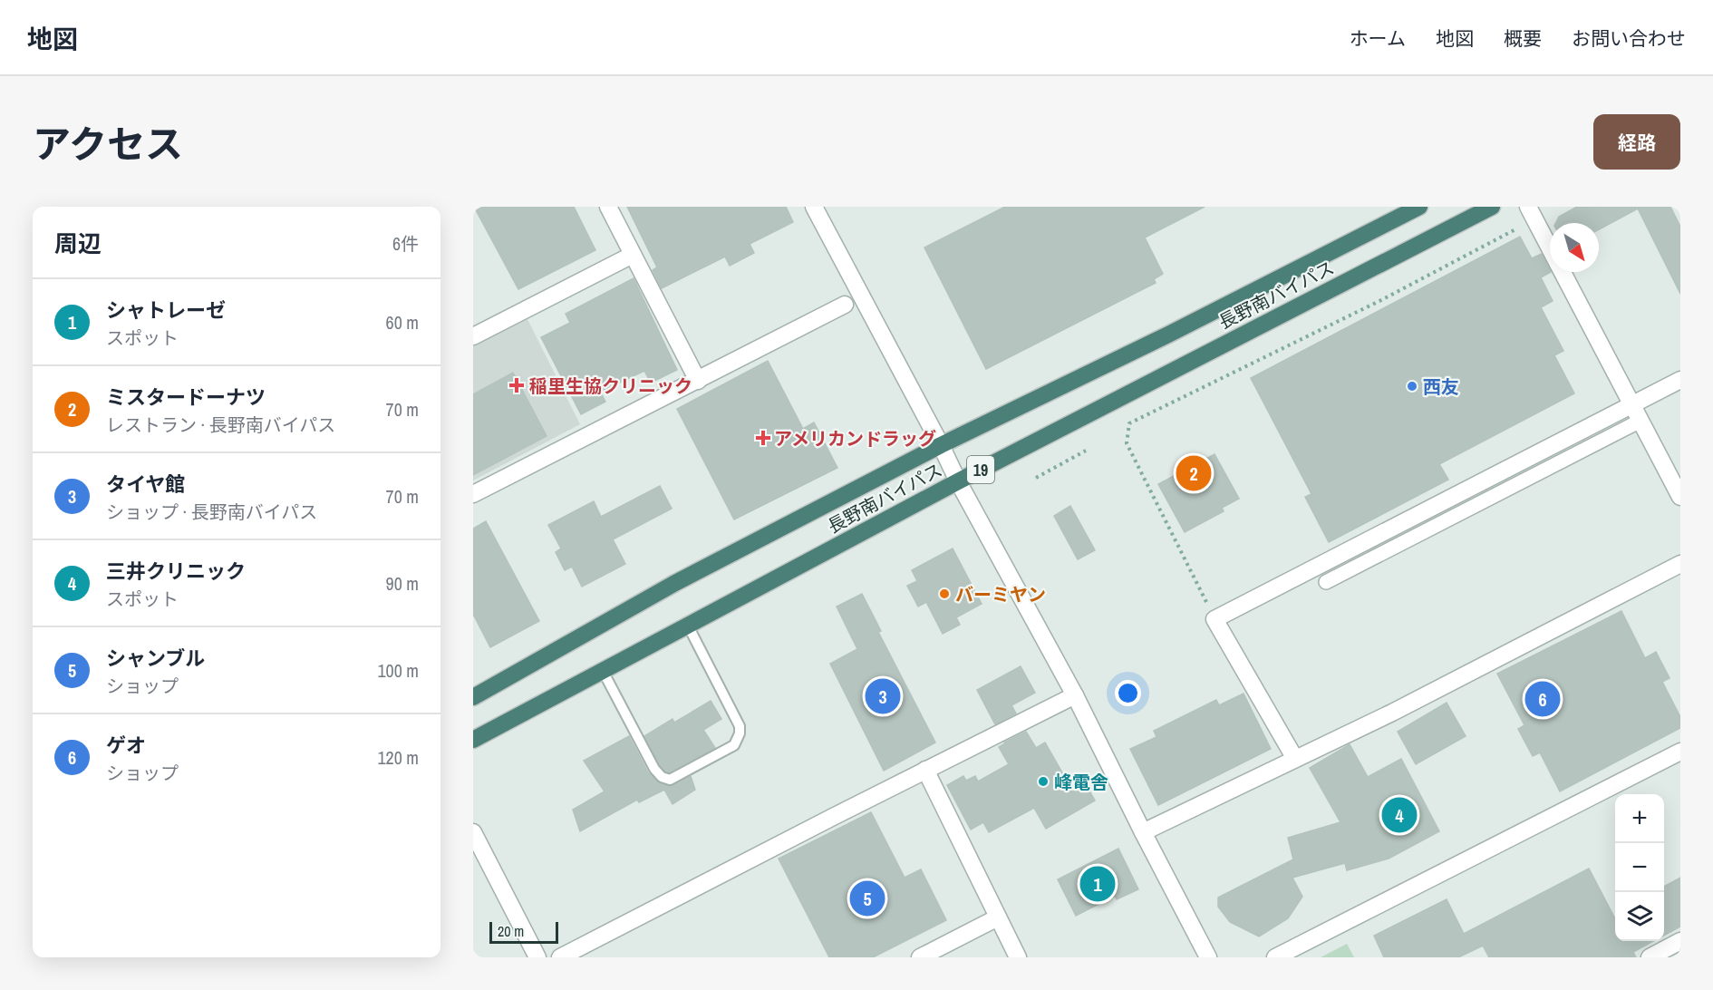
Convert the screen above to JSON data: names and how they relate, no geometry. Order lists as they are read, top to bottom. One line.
{"streets":{"highway":["長野南バイパス","19"]},"places":{"health":["稲里生協クリニック","アメリカンドラッグ"],"other":["西友","バーミヤン","峰電舎"]},"scale_bar":"20 m","north":"bottom right","page":{"header":"地図","nav":["ホーム","地図","概要","お問い合わせ"],"title":"アクセス","buttons":"経路","heading":["周辺","6件"],"list":[{"mark":"1","name":"シャトレーゼ","note":"スポット","value":"60 m"},{"mark":"2","name":"ミスタードーナツ","note":"レストラン · 長野南バイパス","value":"70 m"},{"mark":"3","name":"タイヤ館","note":"ショップ · 長野南バイパス","value":"70 m"},{"mark":"4","name":"三井クリニック","note":"スポット","value":"90 m"},{"mark":"5","name":"シャンブル","note":"ショップ","value":"100 m"},{"mark":"6","name":"ゲオ","note":"ショップ","value":"120 m"}],"pins":["2","3","6","4","1","5"],"map_buttons":["+","−"],"scale":"20 m"}}
